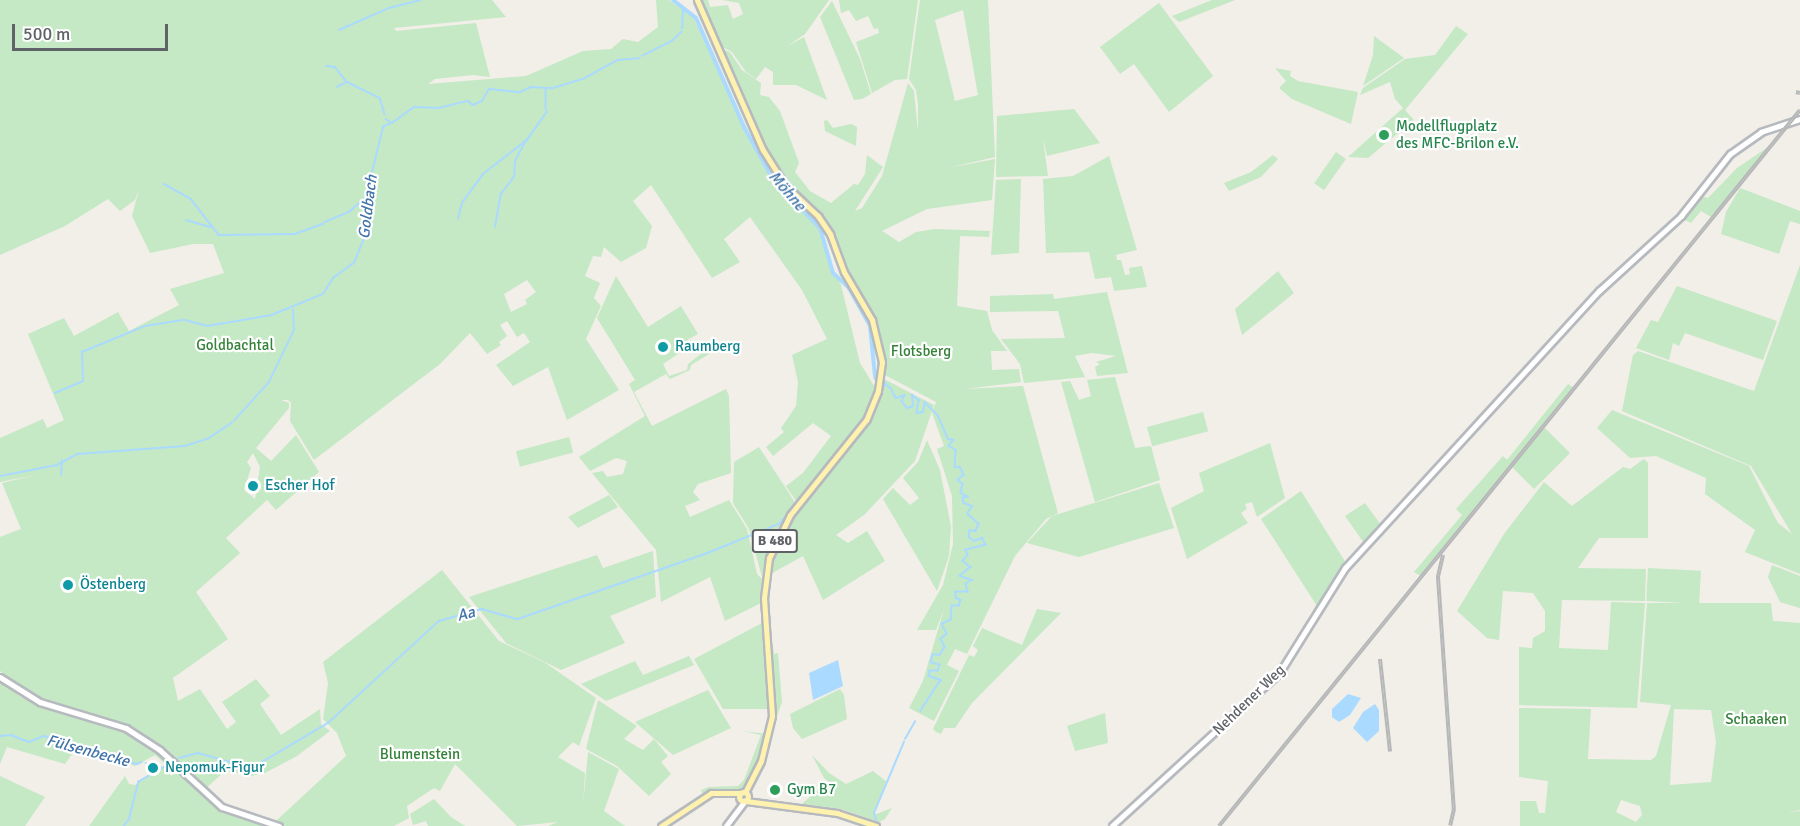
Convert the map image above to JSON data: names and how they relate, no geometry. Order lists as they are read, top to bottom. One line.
{"streets":{"main road":["B 480"],"street":["Nehdener Weg"]},"water":["Möhne","Goldbach","Aa","Fülsenbecke"],"parks":["Goldbachtal","Flotsberg","Schaaken","Blumenstein"],"places":["Modellflugplatz des MFC-Brilon e.V.","Raumberg","Escher Hof","Östenberg","Nepomuk-Figur","Gym B7"],"scale_bar":"500 m"}
